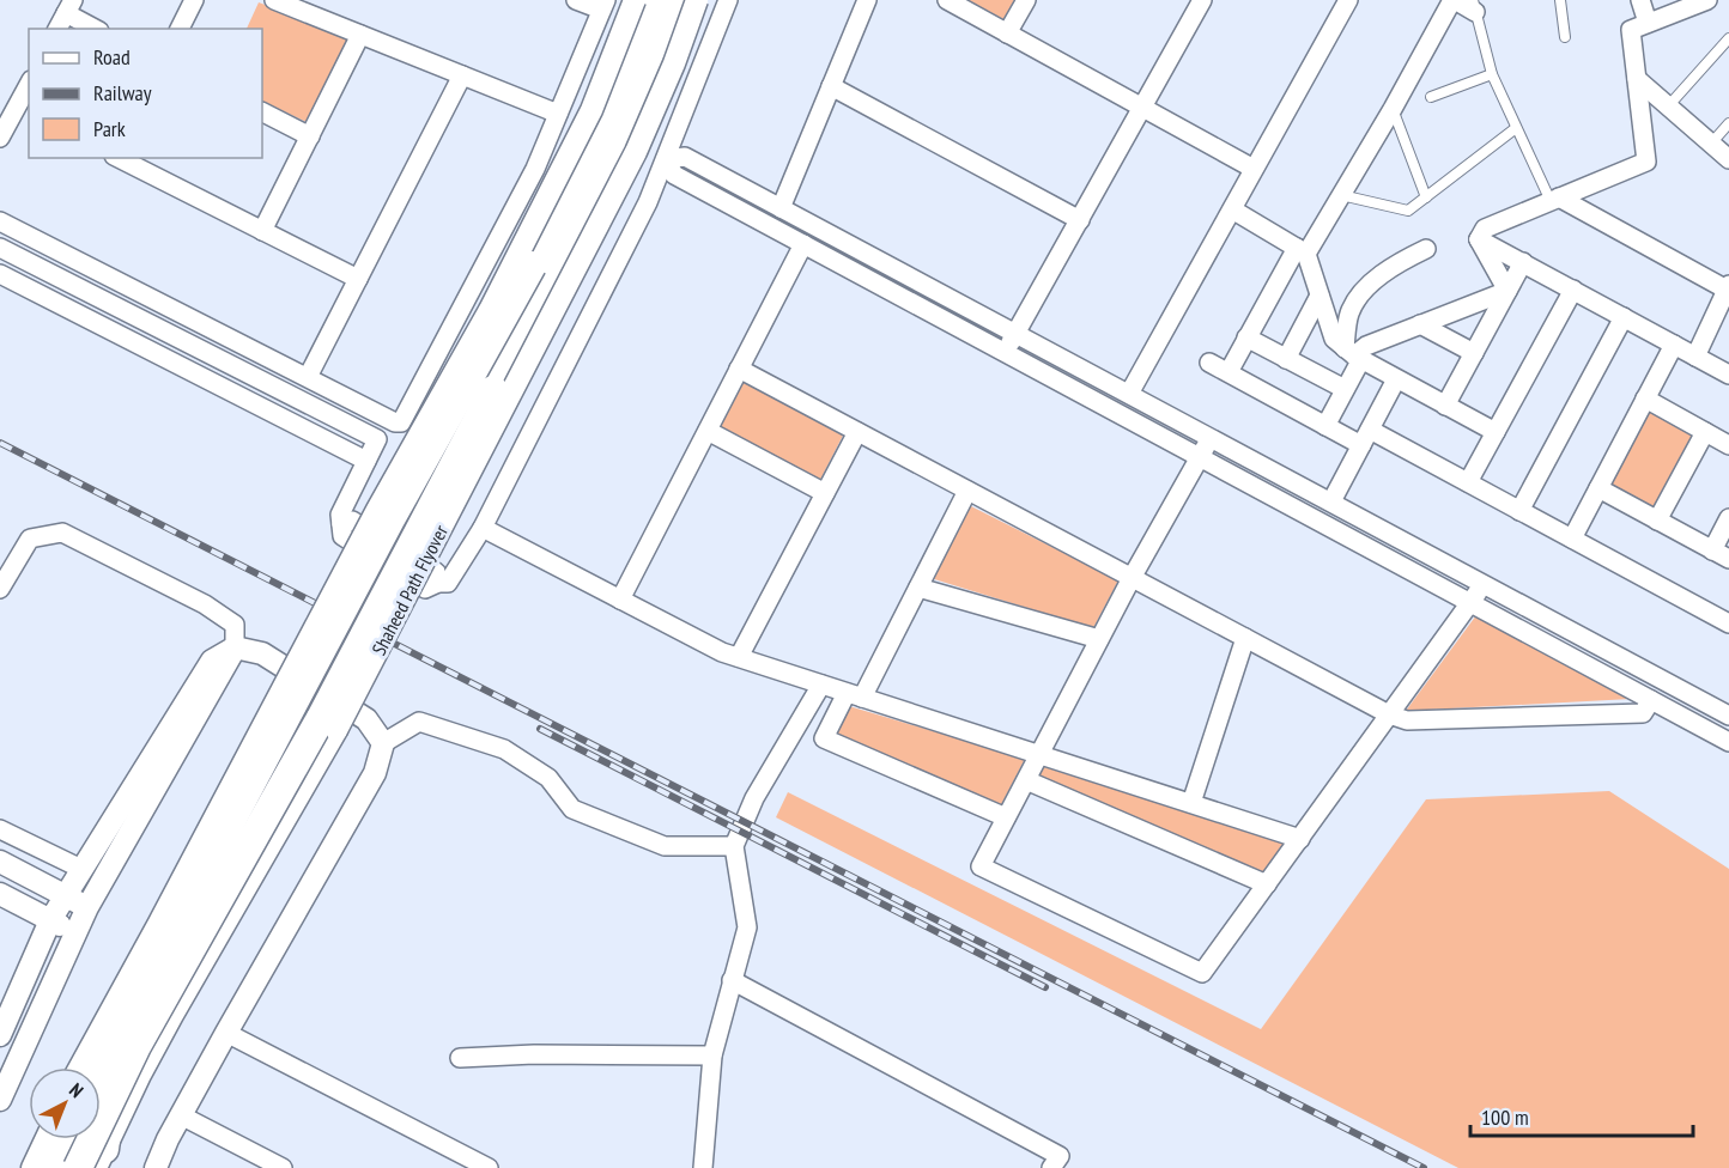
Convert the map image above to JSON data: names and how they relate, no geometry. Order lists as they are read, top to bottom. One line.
{"streets":{"highway":["Shaheed Path Flyover"]},"legend":["Road","Railway","Park"],"scale_bar":"100 m","north":"top right"}
